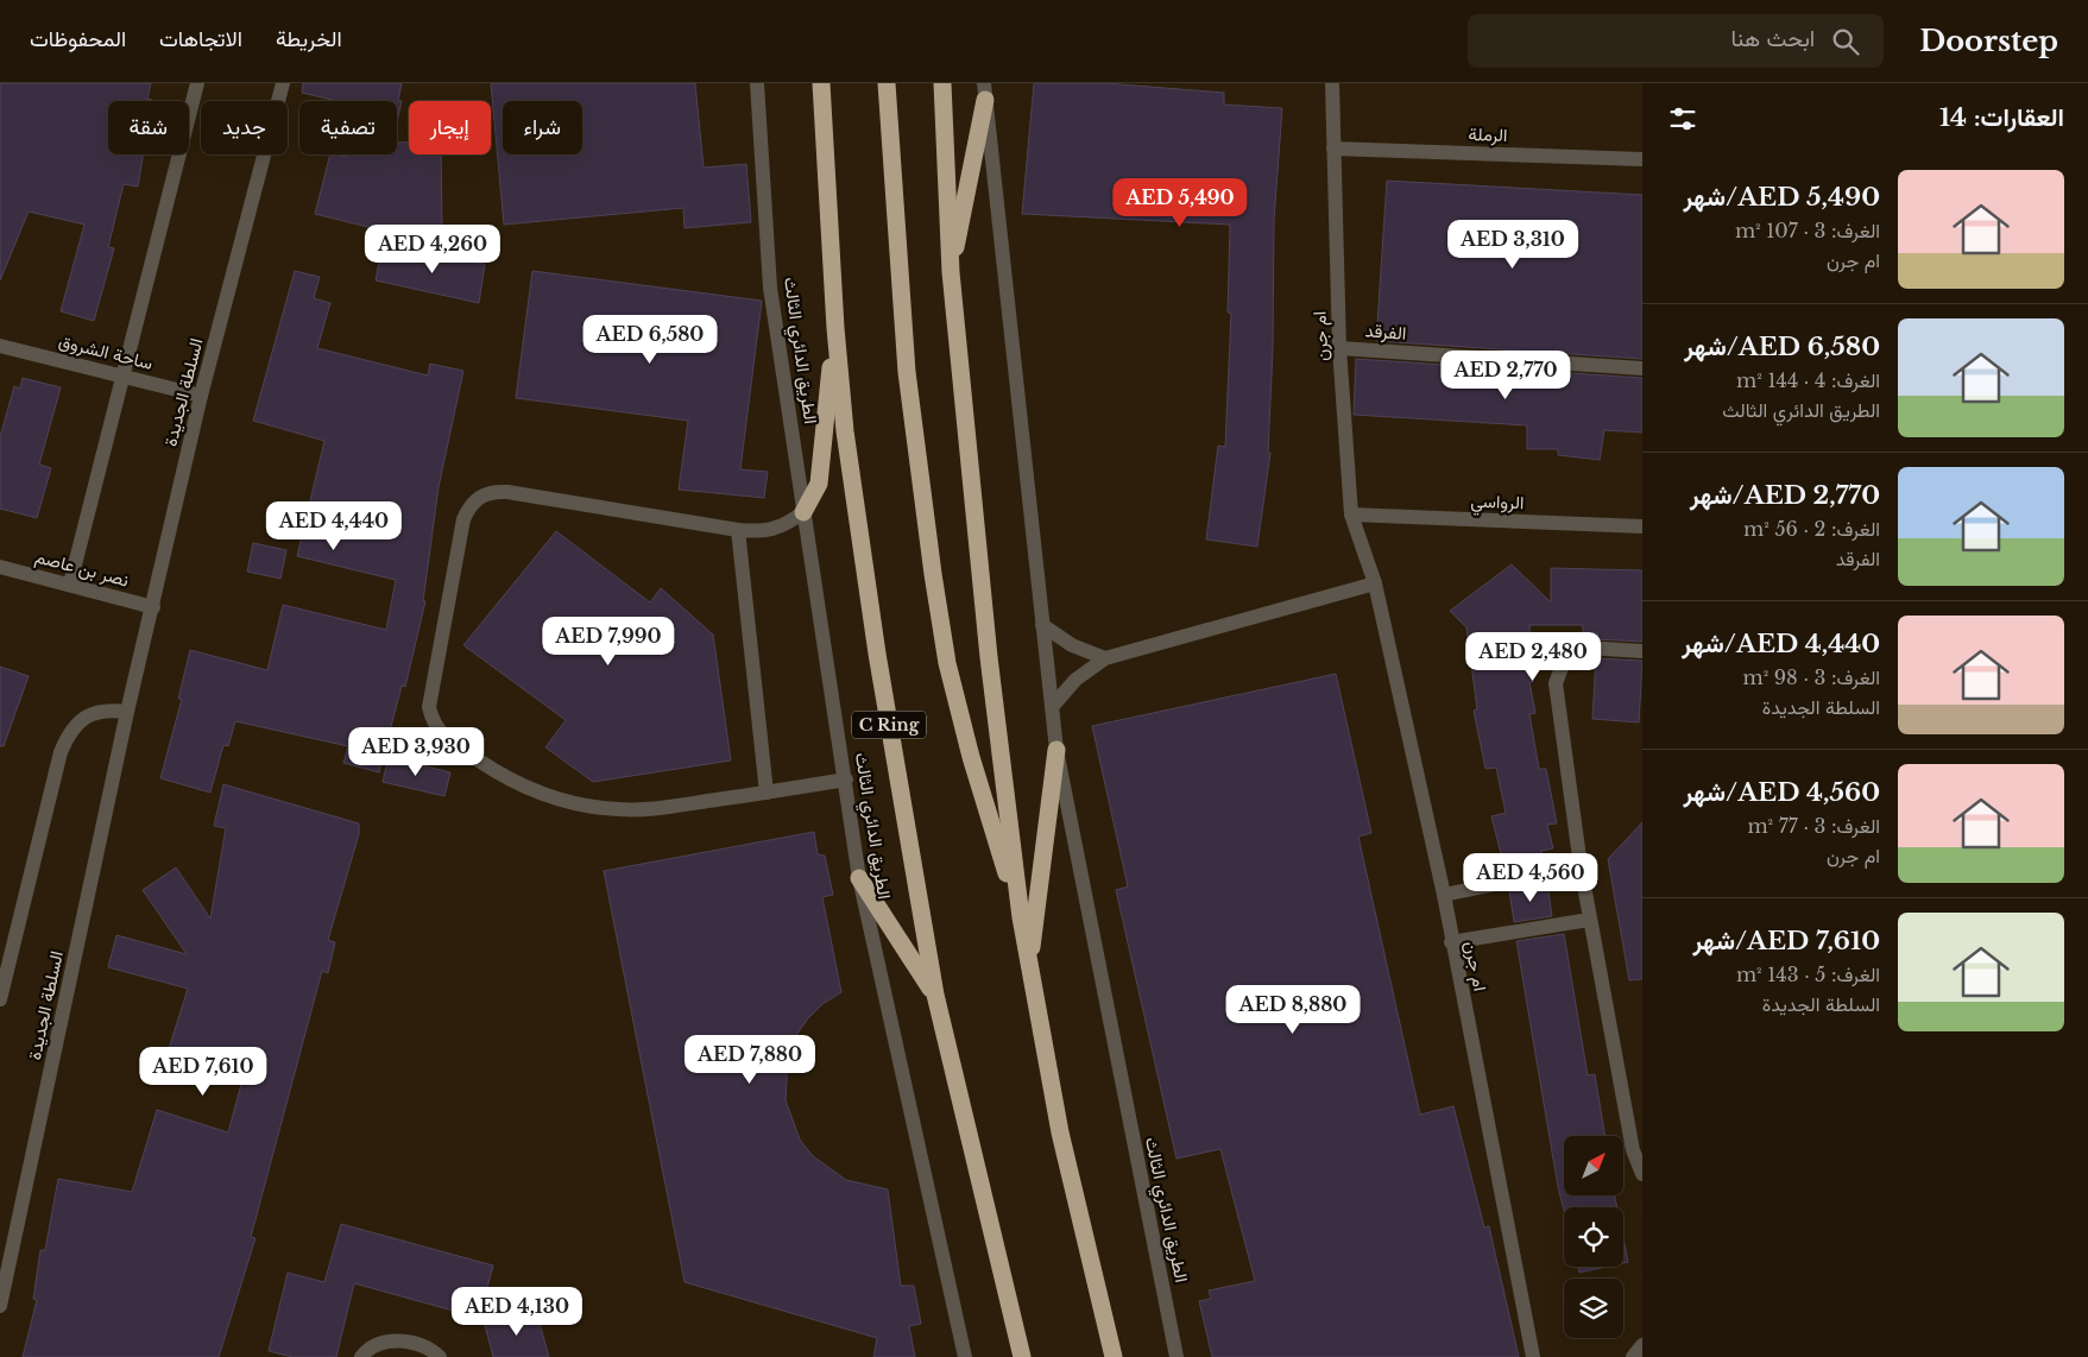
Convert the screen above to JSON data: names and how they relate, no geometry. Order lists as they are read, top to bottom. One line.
{"streets":{"highway":["الطريق الدائري الثالث","C Ring"],"street":["الرملة","الفرقد","ام جرن","ساحة الشروق","السلطة الجديدة","الرواسي","نصر بن عاصم"]},"crossings":[["الرملة","ام جرن"],["الفرقد","ام جرن"],["ام جرن","الرواسي"],["ساحة الشروق","السلطة الجديدة"],["السلطة الجديدة","نصر بن عاصم"]],"north":"top right","page":{"header":"Doorstep","search":"ابحث هنا","nav":["الخريطة","الاتجاهات","المحفوظات"],"heading":"العقارات: 14","chip":["شراء","إيجار","تصفية","جديد","شقة"],"list":[{"name":"AED 5,490/شهر","note":"الغرف: 3 · 107 m² · ام جرن"},{"name":"AED 6,580/شهر","note":"الغرف: 4 · 144 m² · الطريق الدائري الثالث"},{"name":"AED 2,770/شهر","note":"الغرف: 2 · 56 m² · الفرقد"},{"name":"AED 4,440/شهر","note":"الغرف: 3 · 98 m² · السلطة الجديدة"},{"name":"AED 4,560/شهر","note":"الغرف: 3 · 77 m² · ام جرن"},{"name":"AED 7,610/شهر","note":"الغرف: 5 · 143 m² · السلطة الجديدة"}],"price":["AED 5,490","AED 3,310","AED 4,260","AED 6,580","AED 2,770","AED 4,440","AED 7,990","AED 2,480","AED 3,930","AED 4,560","AED 8,880","AED 7,880","AED 7,610","AED 4,130"]}}
